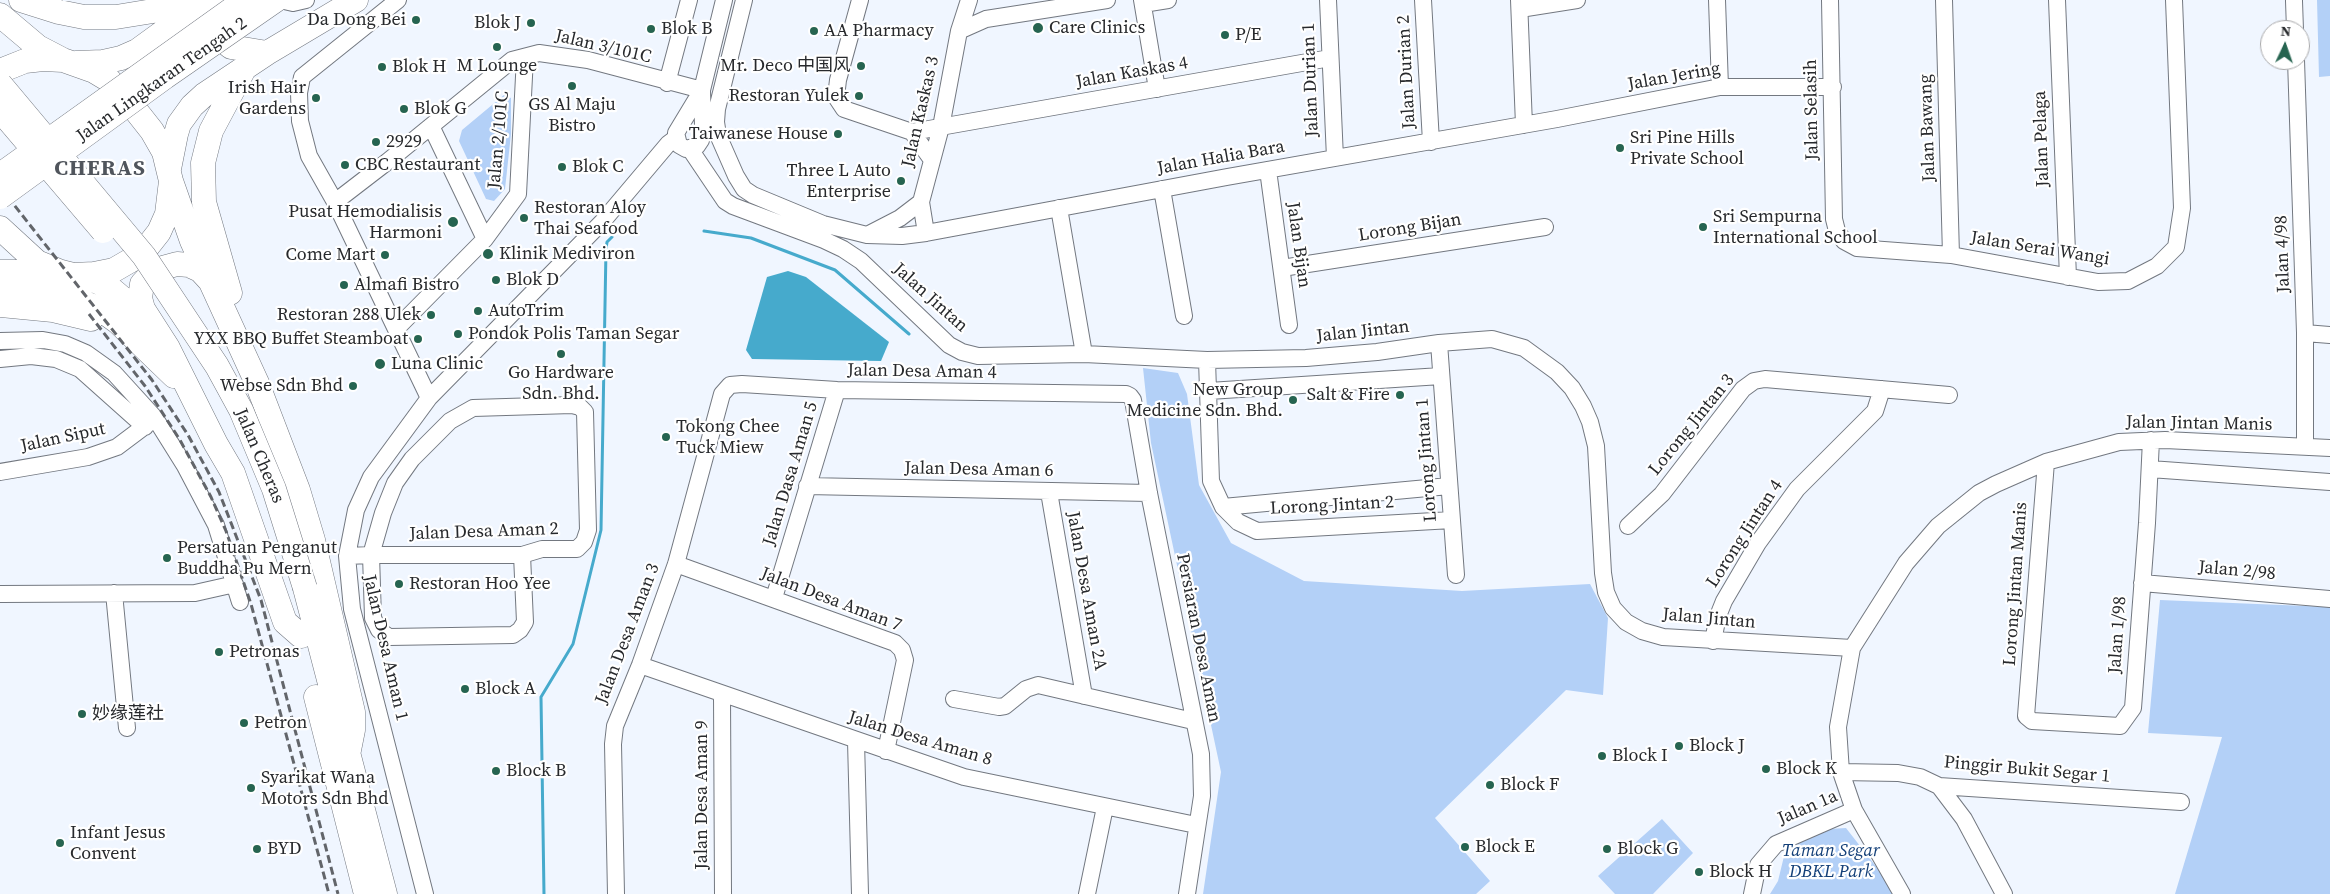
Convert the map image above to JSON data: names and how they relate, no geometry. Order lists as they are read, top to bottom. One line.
{"streets":{"highway":["Jalan Lingkaran Tengah 2","Jalan Cheras"],"street":["Jalan 3/101C","Jalan Durian 2","Jalan Kaskas 4","Jalan Jering","Jalan Durian 1","Jalan Selasih","Jalan Kaskas 3","Jalan Bawang","Jalan Pelaga","Jalan 2/101C","Jalan Halia Bara","Lorong Bijan","Jalan Bijan","Jalan Serai Wangi","Jalan 4/98","Jalan Jintan","Jalan Desa Aman 4","Jalan Jintan Manis","Lorong Jintan 3","Jalan Siput","Lorong Jintan 1","Jalan Desa Aman 6","Jalan Dasa Aman 5","Lorong Jintan 2","Jalan Desa Aman 2","Lorong Jintan 4","Jalan 2/98","Lorong Jintan Manis","Jalan Desa Aman 2A","Jalan Desa Aman 7","Jalan Desa Aman 3","Jalan 1/98","Persiaran Desa Aman","Jalan Desa Aman 1","Jalan Desa Aman 8","Pinggir Bukit Segar 1","Jalan Desa Aman 9","Jalan 1a"]},"crossings":[["Jalan 3/101C","Jalan 2/101C"],["Jalan 3/101C","Jalan Desa Aman 1"],["Jalan Durian 2","Jalan Halia Bara"],["Jalan Kaskas 4","Jalan Durian 1"],["Jalan Kaskas 4","Jalan Kaskas 3"],["Jalan Jering","Jalan Selasih"],["Jalan Jering","Jalan Halia Bara"],["Jalan Durian 1","Jalan Halia Bara"],["Jalan Selasih","Jalan Serai Wangi"],["Jalan Kaskas 3","Jalan Halia Bara"],["Jalan Bawang","Jalan Serai Wangi"],["Jalan Pelaga","Jalan Serai Wangi"],["Jalan Halia Bara","Jalan Bijan"],["Lorong Bijan","Jalan Bijan"],["Jalan 4/98","Jalan Jintan Manis"],["Jalan Jintan","Jalan Jintan Manis"],["Jalan Jintan","Lorong Jintan 1"],["Jalan Jintan","Lorong Jintan 2"],["Jalan Jintan","Lorong Jintan 4"],["Jalan Desa Aman 4","Jalan Dasa Aman 5"],["Jalan Desa Aman 4","Jalan Desa Aman 3"],["Jalan Desa Aman 4","Persiaran Desa Aman"],["Jalan Jintan Manis","Lorong Jintan Manis"],["Jalan Jintan Manis","Jalan 1/98"],["Lorong Jintan 3","Lorong Jintan 4"],["Lorong Jintan 1","Lorong Jintan 2"],["Jalan Desa Aman 6","Jalan Dasa Aman 5"],["Jalan Desa Aman 6","Jalan Desa Aman 2A"],["Jalan Desa Aman 6","Persiaran Desa Aman"],["Jalan Dasa Aman 5","Jalan Desa Aman 7"],["Jalan Desa Aman 2","Jalan Desa Aman 1"],["Jalan 2/98","Jalan 1/98"],["Lorong Jintan Manis","Jalan 1/98"],["Jalan Desa Aman 7","Jalan Desa Aman 3"],["Jalan Desa Aman 7","Jalan Desa Aman 8"],["Jalan Desa Aman 3","Jalan Desa Aman 8"],["Persiaran Desa Aman","Jalan Desa Aman 8"],["Jalan Desa Aman 8","Jalan Desa Aman 9"]],"districts":["CHERAS"],"parks":["Taman Segar DBKL Park"],"places":["Da Dong Bei","Blok J","Care Clinics","Blok B","AA Pharmacy","P/E","M Lounge","Mr. Deco 中国风","Blok H","GS Al Maju Bistro","Restoran Yulek","Irish Hair Gardens","Blok G","Taiwanese House","2929","Sri Pine Hills Private School","CBC Restaurant","Blok C","Three L Auto Enterprise","Restoran Aloy Thai Seafood","Pusat Hemodialisis Harmoni","Sri Sempurna International School","Klinik Mediviron","Come Mart","Blok D","Almafi Bistro","AutoTrim","Restoran 288 Ulek","Pondok Polis Taman Segar","YXX BBQ Buffet Steamboat","Go Hardware Sdn. Bhd.","Luna Clinic","Webse Sdn Bhd","Salt & Fire","New Group Medicine Sdn. Bhd.","Tokong Chee Tuck Miew","Persatuan Penganut Buddha Pu Mern","Restoran Hoo Yee","Petronas","Block A","妙缘莲社","Petron","Block J","Block I","Block K","Block B","Block F","Syarikat Wana Motors Sdn Bhd","Infant Jesus Convent","Block E","BYD","Block G","Block H"],"north":"top"}
